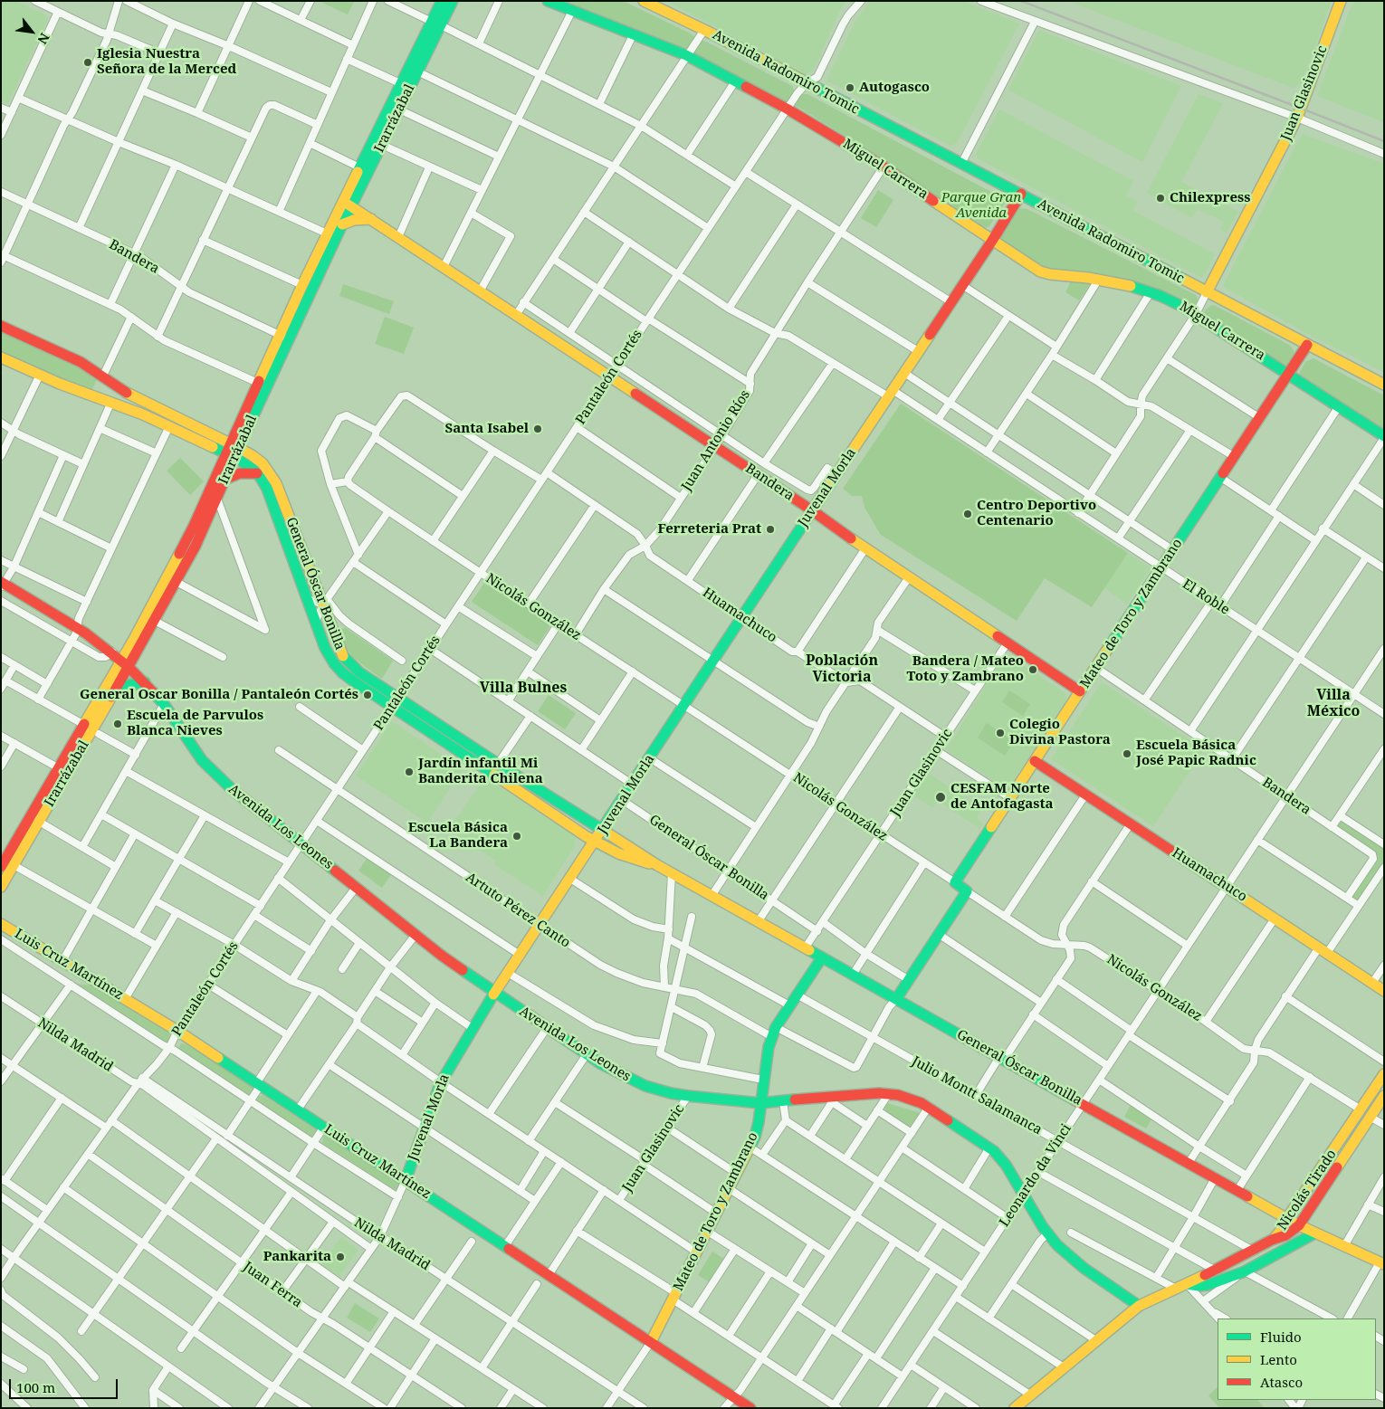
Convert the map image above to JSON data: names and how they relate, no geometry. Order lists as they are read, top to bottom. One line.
{"streets":{"street":["Avenida Radomiro Tomic","Juan Glasinovic","Irarrázabal","Miguel Carrera","Bandera","Pantaleón Cortés","Juan Antonio Ríos","Juvenal Morla","General Óscar Bonilla","El Roble","Nicolás González","Mateo de Toro y Zambrano","Huamachuco","Avenida Los Leones","Artuto Pérez Canto","Luis Cruz Martínez","Nilda Madrid","Julio Montt Salamanca","Leonardo da Vinci","Nicolás Tirado","Juan Ferra"]},"crossings":[["Avenida Radomiro Tomic","Juan Glasinovic"],["Avenida Radomiro Tomic","Pantaleón Cortés"],["Avenida Radomiro Tomic","Juvenal Morla"],["Avenida Radomiro Tomic","Mateo de Toro y Zambrano"],["Juan Glasinovic","Miguel Carrera"],["Juan Glasinovic","Bandera"],["Juan Glasinovic","General Óscar Bonilla"],["Juan Glasinovic","El Roble"],["Juan Glasinovic","Nicolás González"],["Juan Glasinovic","Huamachuco"],["Juan Glasinovic","Avenida Los Leones"],["Juan Glasinovic","Luis Cruz Martínez"],["Irarrázabal","Bandera"],["Irarrázabal","General Óscar Bonilla"],["Irarrázabal","Avenida Los Leones"],["Miguel Carrera","Pantaleón Cortés"],["Miguel Carrera","Juan Antonio Ríos"],["Miguel Carrera","Juvenal Morla"],["Miguel Carrera","Mateo de Toro y Zambrano"],["Bandera","Pantaleón Cortés"],["Bandera","Juan Antonio Ríos"],["Bandera","Juvenal Morla"],["Bandera","Mateo de Toro y Zambrano"],["Bandera","Leonardo da Vinci"],["Pantaleón Cortés","General Óscar Bonilla"],["Pantaleón Cortés","El Roble"],["Pantaleón Cortés","Nicolás González"],["Pantaleón Cortés","Huamachuco"],["Pantaleón Cortés","Avenida Los Leones"],["Pantaleón Cortés","Artuto Pérez Canto"],["Pantaleón Cortés","Luis Cruz Martínez"],["Pantaleón Cortés","Nilda Madrid"],["Pantaleón Cortés","Juan Ferra"],["Juan Antonio Ríos","El Roble"],["Juan Antonio Ríos","Nicolás González"],["Juan Antonio Ríos","Huamachuco"],["Juvenal Morla","General Óscar Bonilla"],["Juvenal Morla","El Roble"],["Juvenal Morla","Nicolás González"],["Juvenal Morla","Huamachuco"],["Juvenal Morla","Avenida Los Leones"],["Juvenal Morla","Artuto Pérez Canto"],["Juvenal Morla","Luis Cruz Martínez"],["Juvenal Morla","Nilda Madrid"],["Juvenal Morla","Juan Ferra"],["General Óscar Bonilla","Mateo de Toro y Zambrano"],["General Óscar Bonilla","Leonardo da Vinci"],["General Óscar Bonilla","Nicolás Tirado"],["El Roble","Mateo de Toro y Zambrano"],["El Roble","Leonardo da Vinci"],["Nicolás González","Mateo de Toro y Zambrano"],["Nicolás González","Leonardo da Vinci"],["Nicolás González","Nicolás Tirado"],["Mateo de Toro y Zambrano","Huamachuco"],["Mateo de Toro y Zambrano","Avenida Los Leones"],["Mateo de Toro y Zambrano","Artuto Pérez Canto"],["Mateo de Toro y Zambrano","Luis Cruz Martínez"],["Mateo de Toro y Zambrano","Nilda Madrid"],["Mateo de Toro y Zambrano","Julio Montt Salamanca"],["Huamachuco","Leonardo da Vinci"],["Avenida Los Leones","Leonardo da Vinci"],["Artuto Pérez Canto","Julio Montt Salamanca"],["Julio Montt Salamanca","Leonardo da Vinci"]],"districts":["Población Victoria","Villa Bulnes","Villa México"],"parks":["Parque Gran Avenida"],"places":["Iglesia Nuestra Señora de la Merced","Autogasco","Chilexpress","Santa Isabel","Centro Deportivo Centenario","Ferreteria Prat","Bandera / Mateo Toto y Zambrano","General Oscar Bonilla / Pantaleón Cortés","Escuela de Parvulos Blanca Nieves","Colegio Divina Pastora","Escuela Básica José Papic Radnic","Jardín infantil Mi Banderita Chilena","CESFAM Norte de Antofagasta","Escuela Básica La Bandera","Pankarita"],"legend":["Fluido","Lento","Atasco"],"scale_bar":"100 m","north":"bottom right"}
